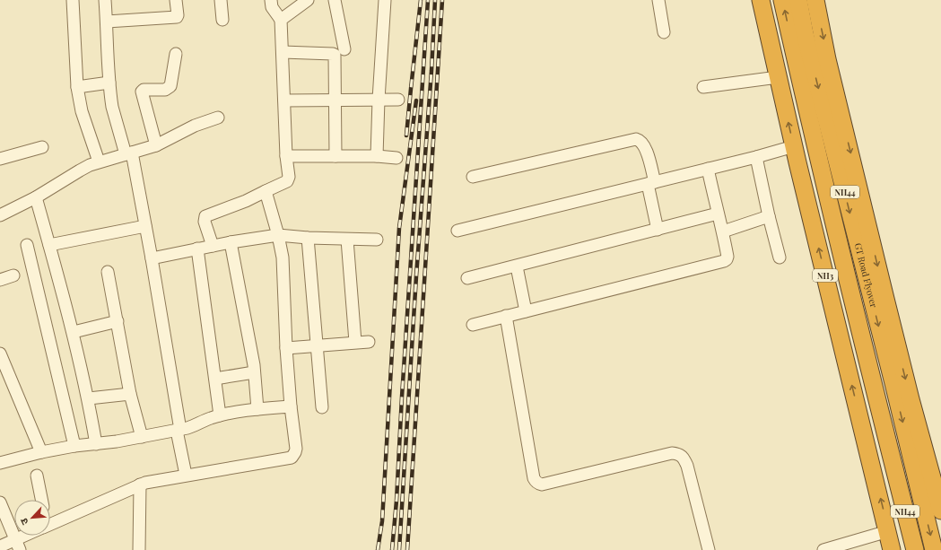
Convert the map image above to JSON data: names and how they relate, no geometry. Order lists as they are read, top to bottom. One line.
{"streets":{"highway":["NH44","GT Road Flyover","NH3"]},"crossings":[["NH44","GT Road Flyover"]],"north":"bottom left"}
